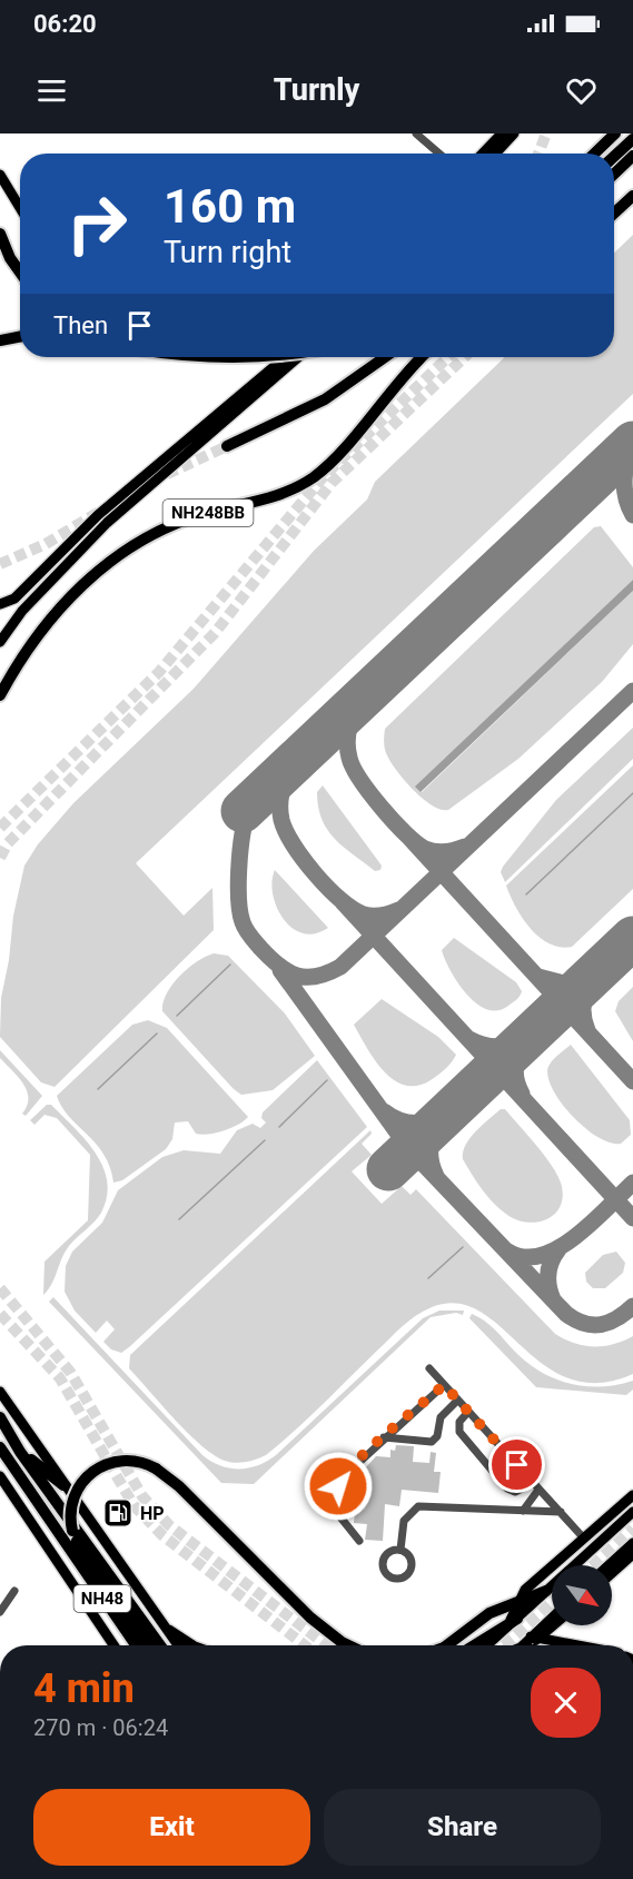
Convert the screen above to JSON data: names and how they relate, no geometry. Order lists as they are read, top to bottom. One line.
{"streets":{"highway":["NH248BB","NH48"]},"places":{"fuel station":["HP"]},"north":"bottom right","page":{"status":"06:20","header":"Turnly","turn":["160 m","Turn right"],"then":"Then","heading":["4 min","270 m · 06:24"],"buttons":["Exit","Share"]}}
